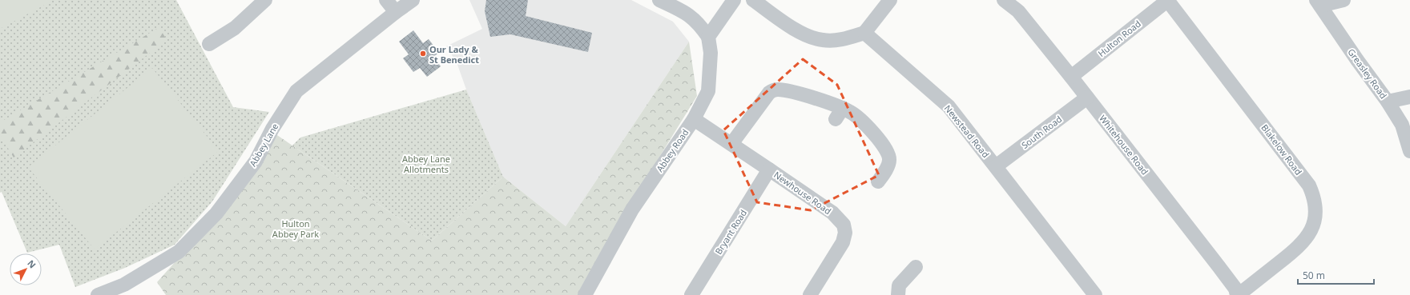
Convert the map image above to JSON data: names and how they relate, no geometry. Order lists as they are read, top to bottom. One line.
{"streets":{"street":["Hulton Road","Greasley Road","Newstead Road","South Road","Abbey Lane","Whitehouse Road","Blakelow Road","Abbey Road","Newhouse Road","Bryant Road"]},"crossings":[["Hulton Road","Whitehouse Road"],["Hulton Road","Blakelow Road"],["Newstead Road","South Road"],["South Road","Whitehouse Road"],["Whitehouse Road","Blakelow Road"],["Abbey Road","Newhouse Road"],["Newhouse Road","Bryant Road"]],"parks":["Abbey Lane Allotments","Hulton Abbey Park"],"places":["Our Lady & St Benedict"],"scale_bar":"50 m","north":"top right"}
